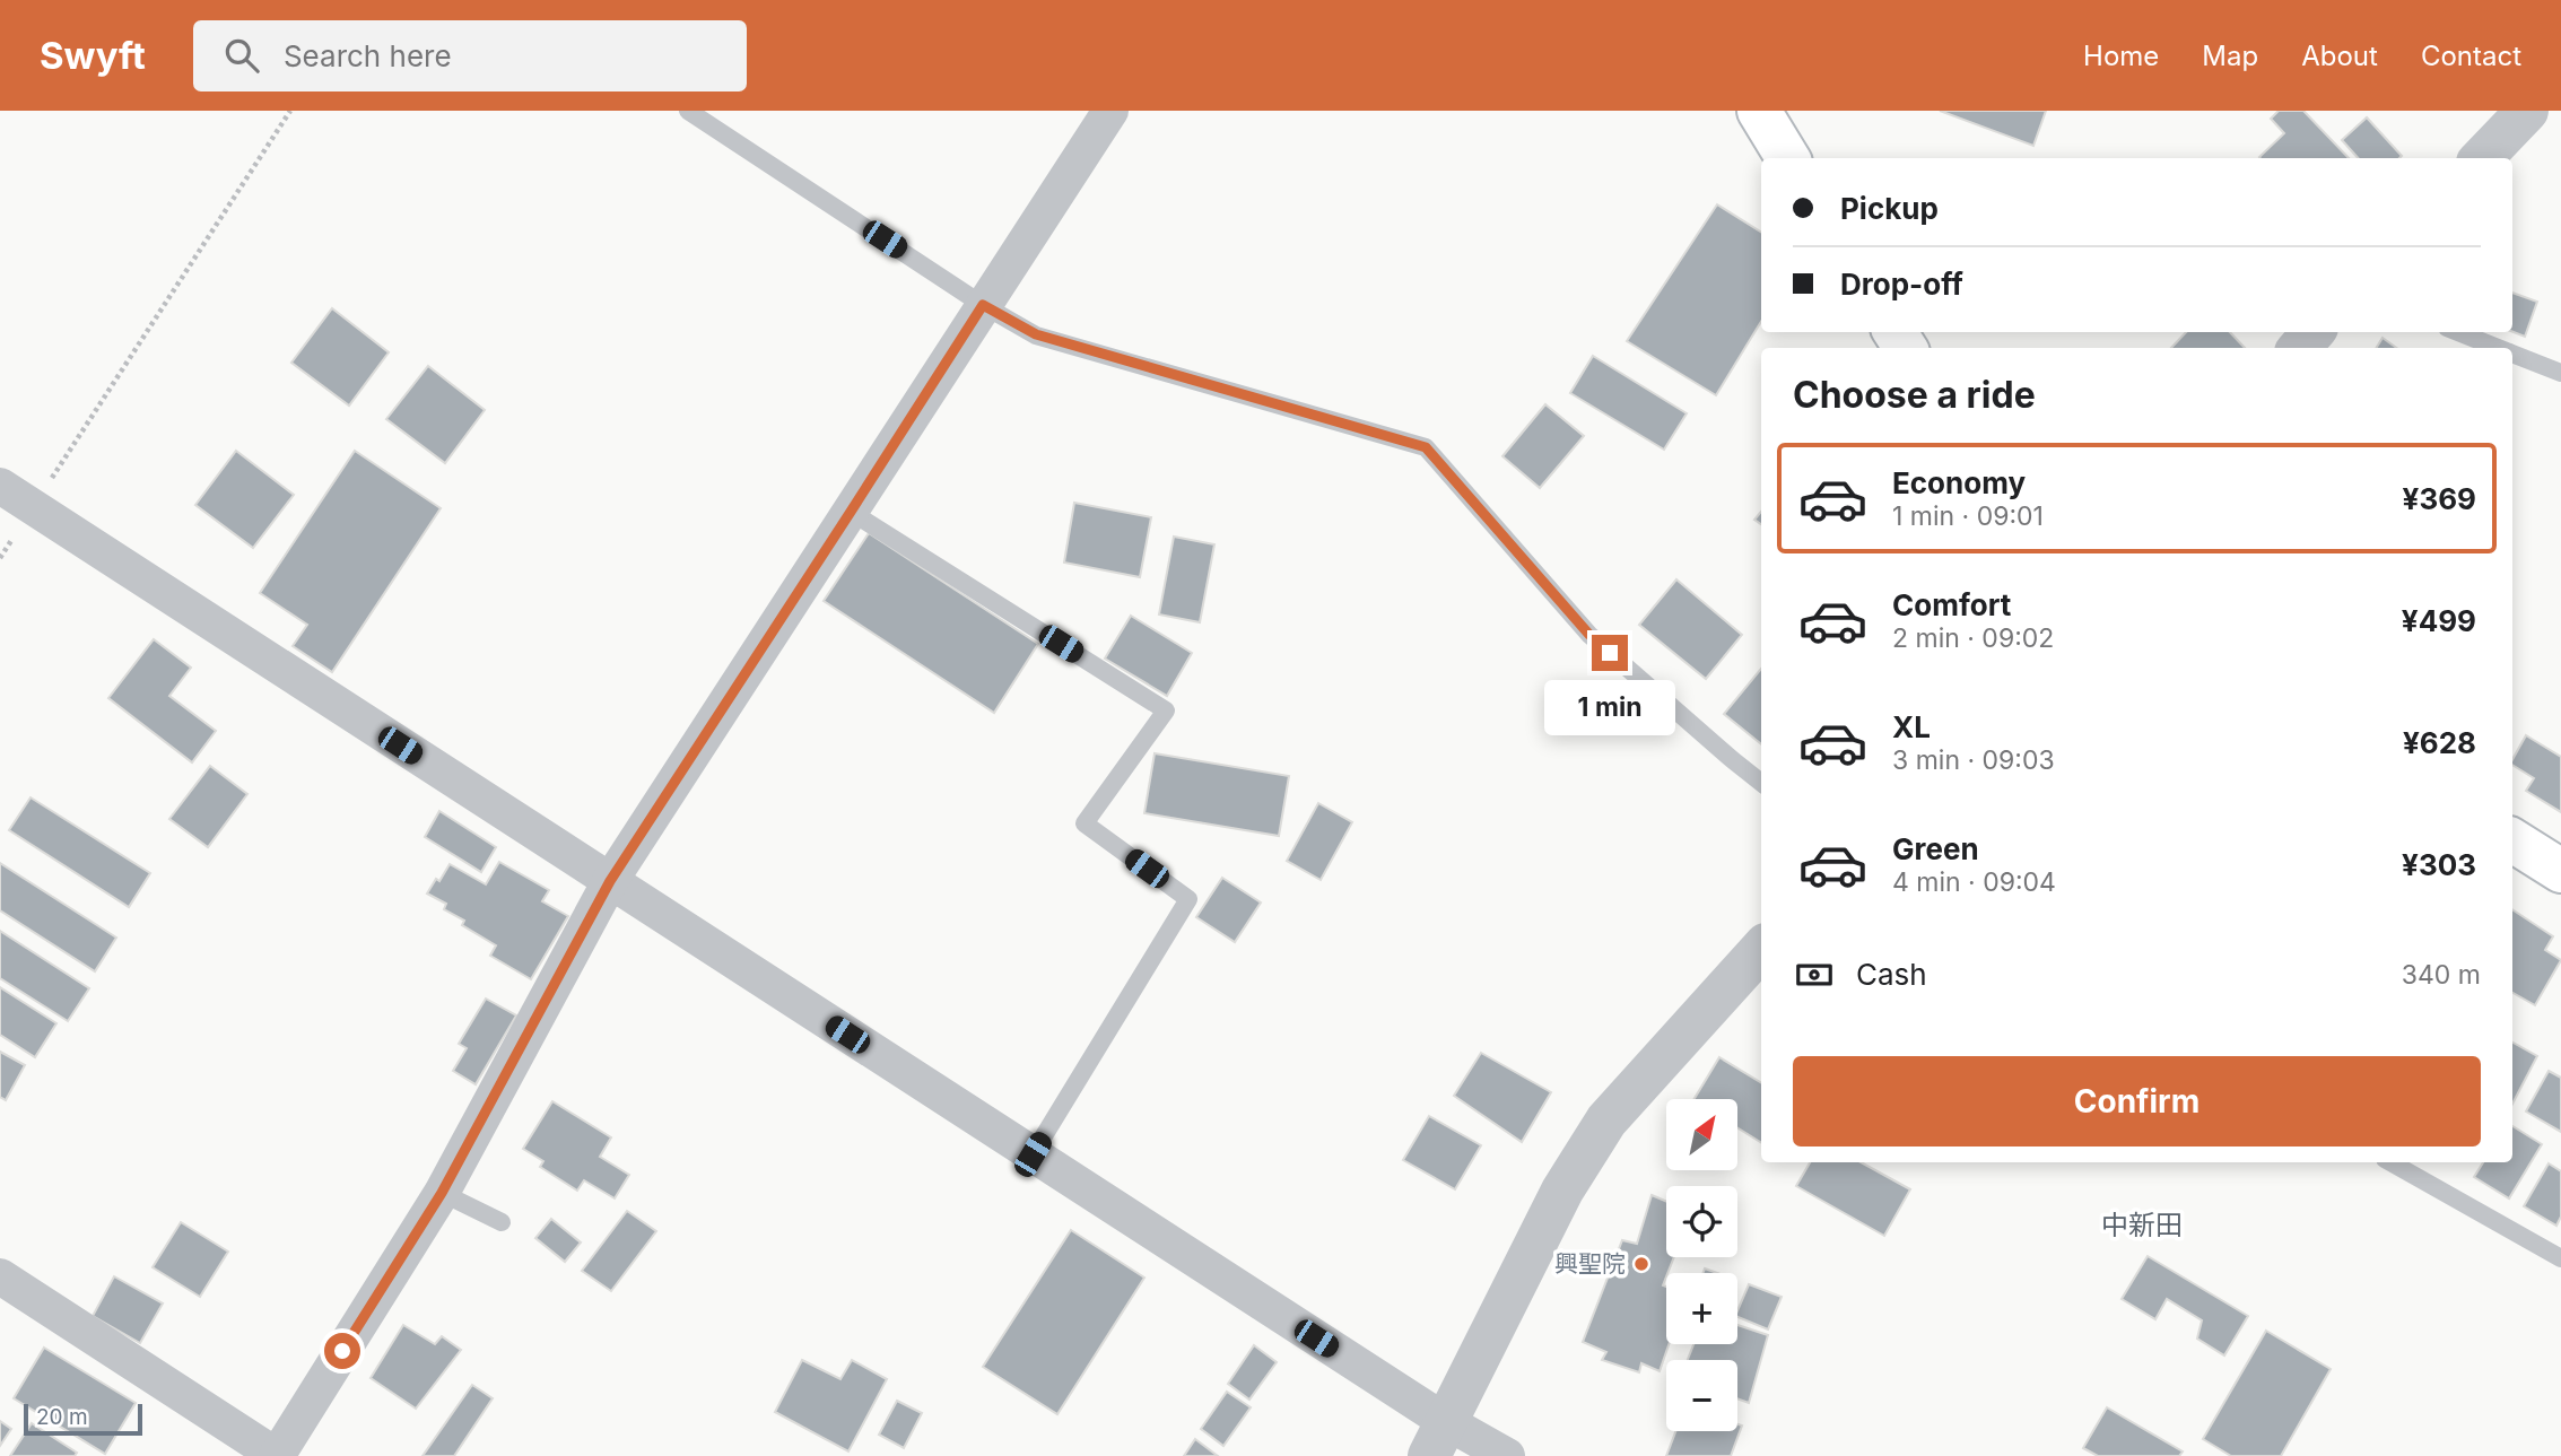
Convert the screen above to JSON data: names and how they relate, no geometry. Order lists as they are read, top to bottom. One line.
{"districts":["中新田"],"places":["興聖院"],"scale_bar":"20 m","north":"top right","page":{"header":"Swyft","search":"Search here","nav":["Home","Map","About","Contact"],"banner":["Pickup","Drop-off"],"heading":"Choose a ride","list":[{"name":"Economy","note":"1 min · 09:01","value":"¥369"},{"name":"Comfort","note":"2 min · 09:02","value":"¥499"},{"name":"XL","note":"3 min · 09:03","value":"¥628"},{"name":"Green","note":"4 min · 09:04","value":"¥303"}],"bubble":"1 min","pay":["Cash","340 m"],"buttons":"Confirm","map_buttons":["+","−"],"scale":"20 m"}}
